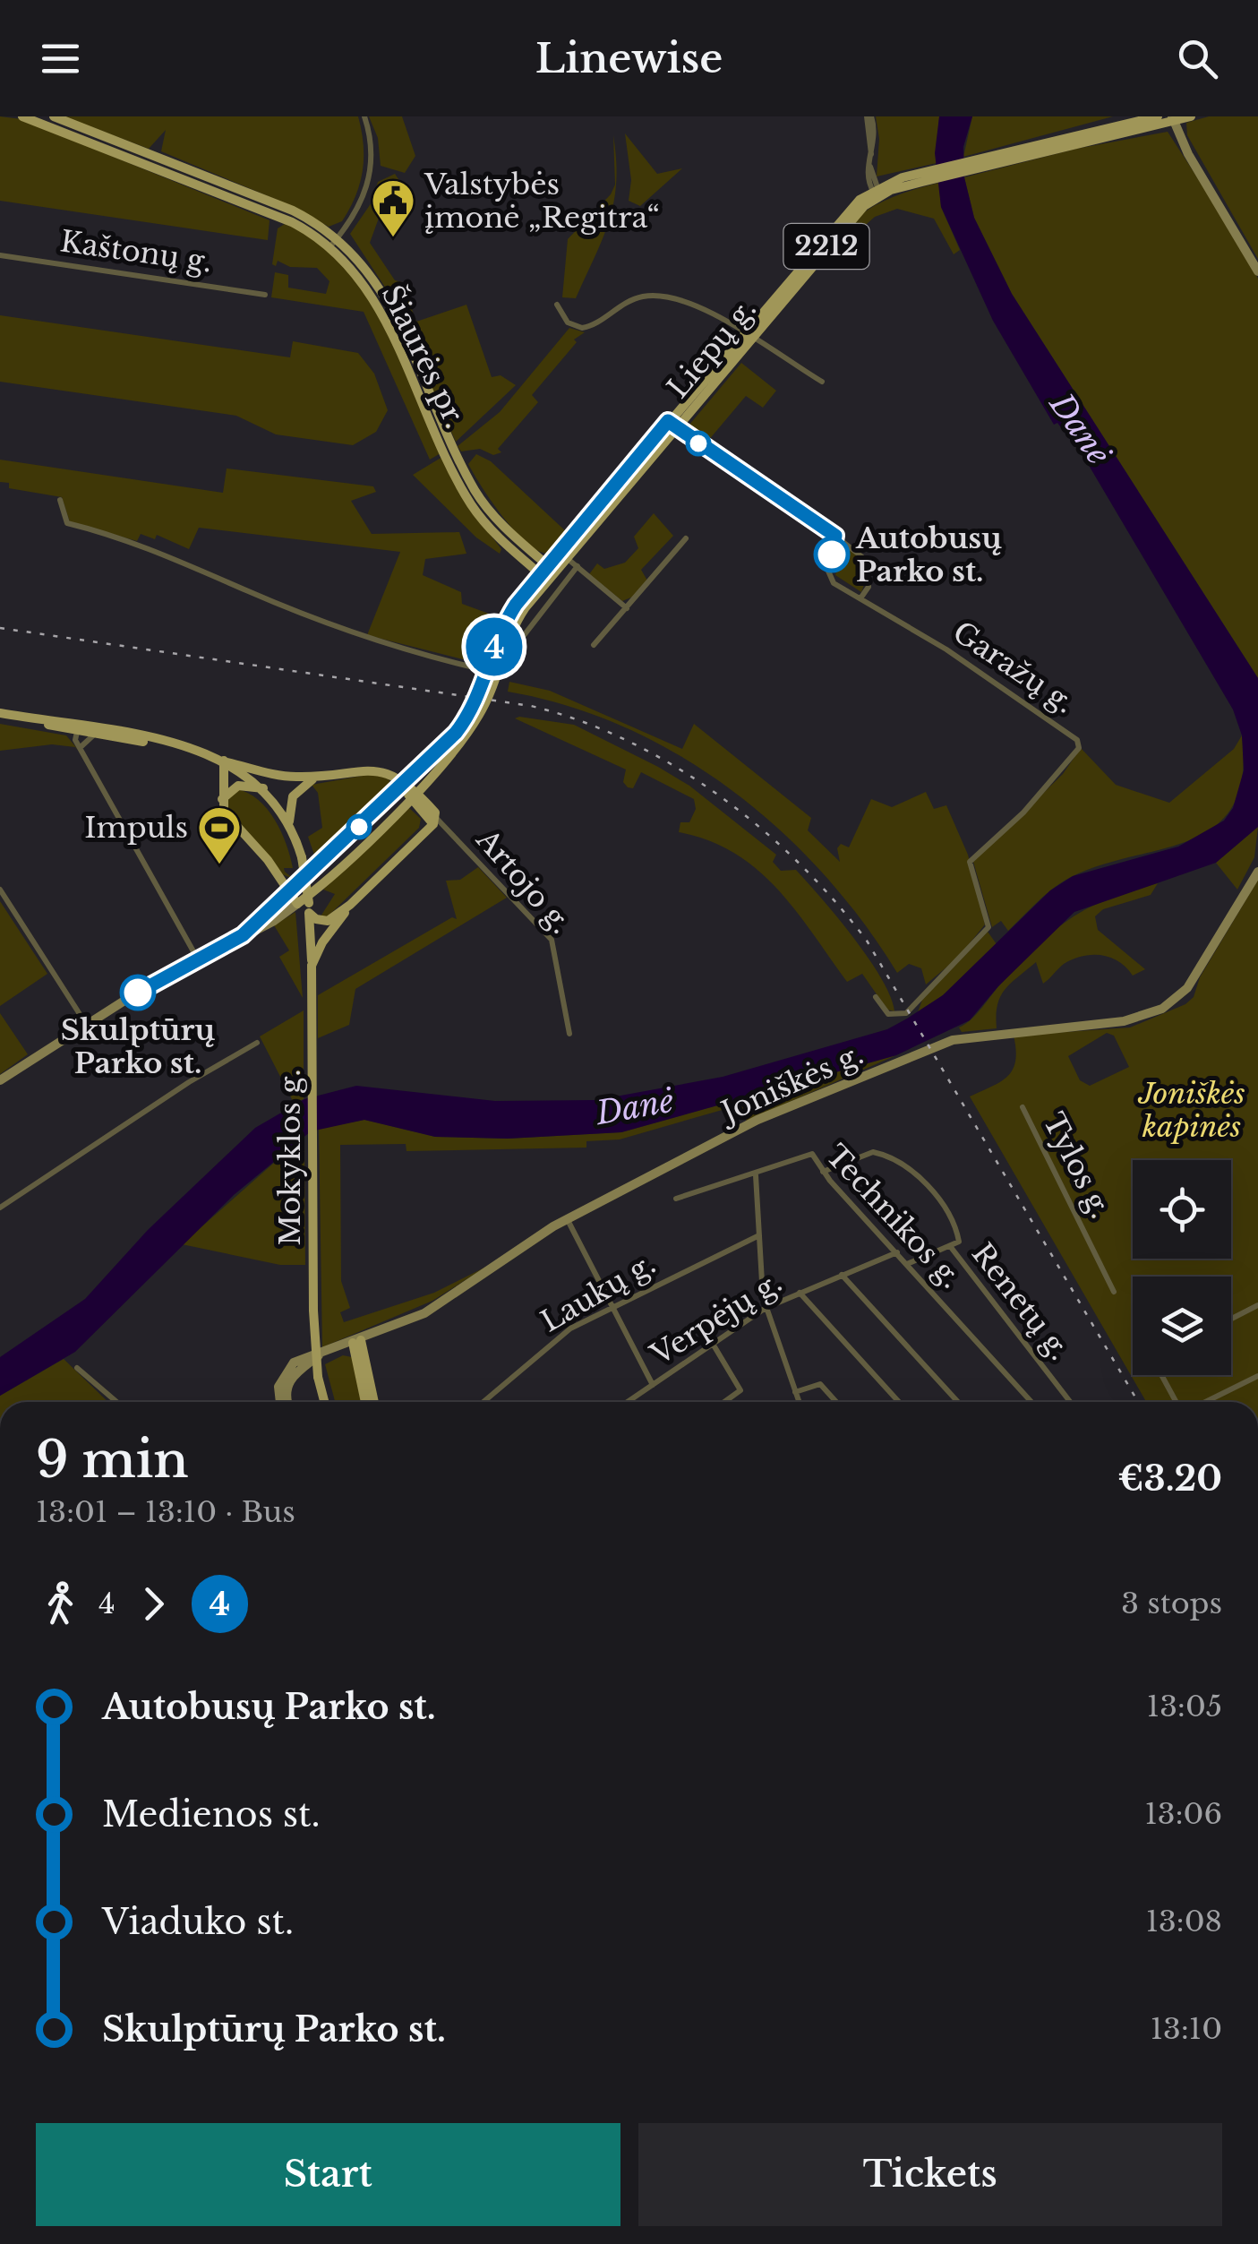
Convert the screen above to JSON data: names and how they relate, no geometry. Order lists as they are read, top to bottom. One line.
{"streets":{"main road":["2212","Liepų g.","Šiaurės pr.","Joniškės g.","Mokyklos g."],"street":["Kaštonų g.","Garažų g.","Artojo g.","Tylos g.","Technikos g.","Laukų g.","Renetų g.","Verpėjų g."]},"crossings":[["Liepų g.","Šiaurės pr."],["Technikos g.","Renetų g."],["Technikos g.","Verpėjų g."]],"water":["Danė"],"parks":["Joniškės kapinės"],"places":{"public building":["Valstybės įmonė „Regitra“"],"other":["Autobusų Parko st.","Skulptūrų Parko st."],"sports":["Impuls"]},"lines":["bus line 4"],"page":{"header":"Linewise","on_map":"4","heading":["9 min","13:01 – 13:10 · Bus","€3.20"],"legs":["4","4","3 stops"],"list":[{"name":"Autobusų Parko st.","value":"13:05"},{"name":"Medienos st.","value":"13:06"},{"name":"Viaduko st.","value":"13:08"},{"name":"Skulptūrų Parko st.","value":"13:10"}],"buttons":["Start","Tickets"]}}
